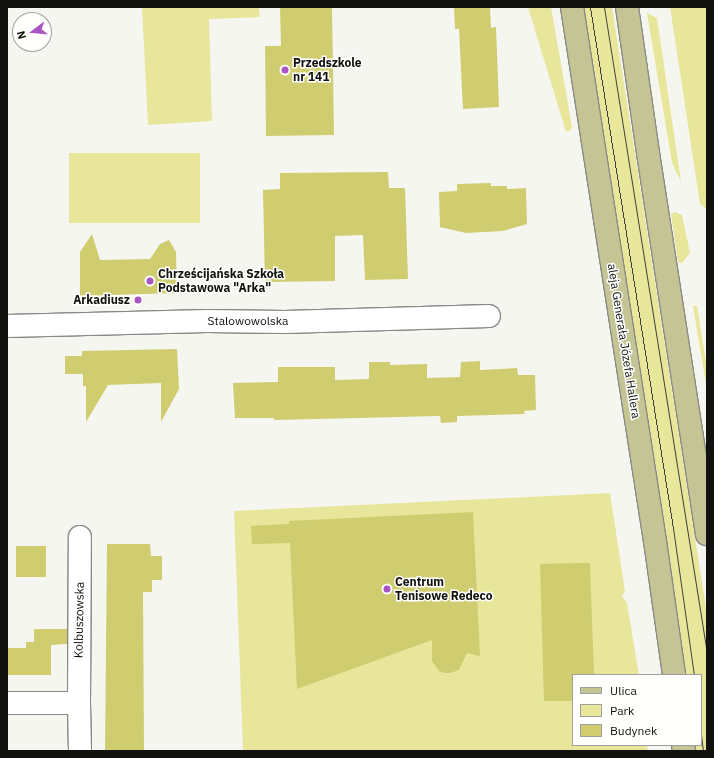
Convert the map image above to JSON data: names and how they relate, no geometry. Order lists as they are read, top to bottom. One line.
{"streets":{"main road":["aleja Generała Józefa Hallera"],"street":["Stalowowolska","Kolbuszowska"]},"places":["Przedszkole nr 141","Chrześcijańska Szkoła Podstawowa \"Arka\"","Arkadiusz","Centrum Tenisowe Redeco"],"legend":["Ulica","Park","Budynek"],"north":"left"}
